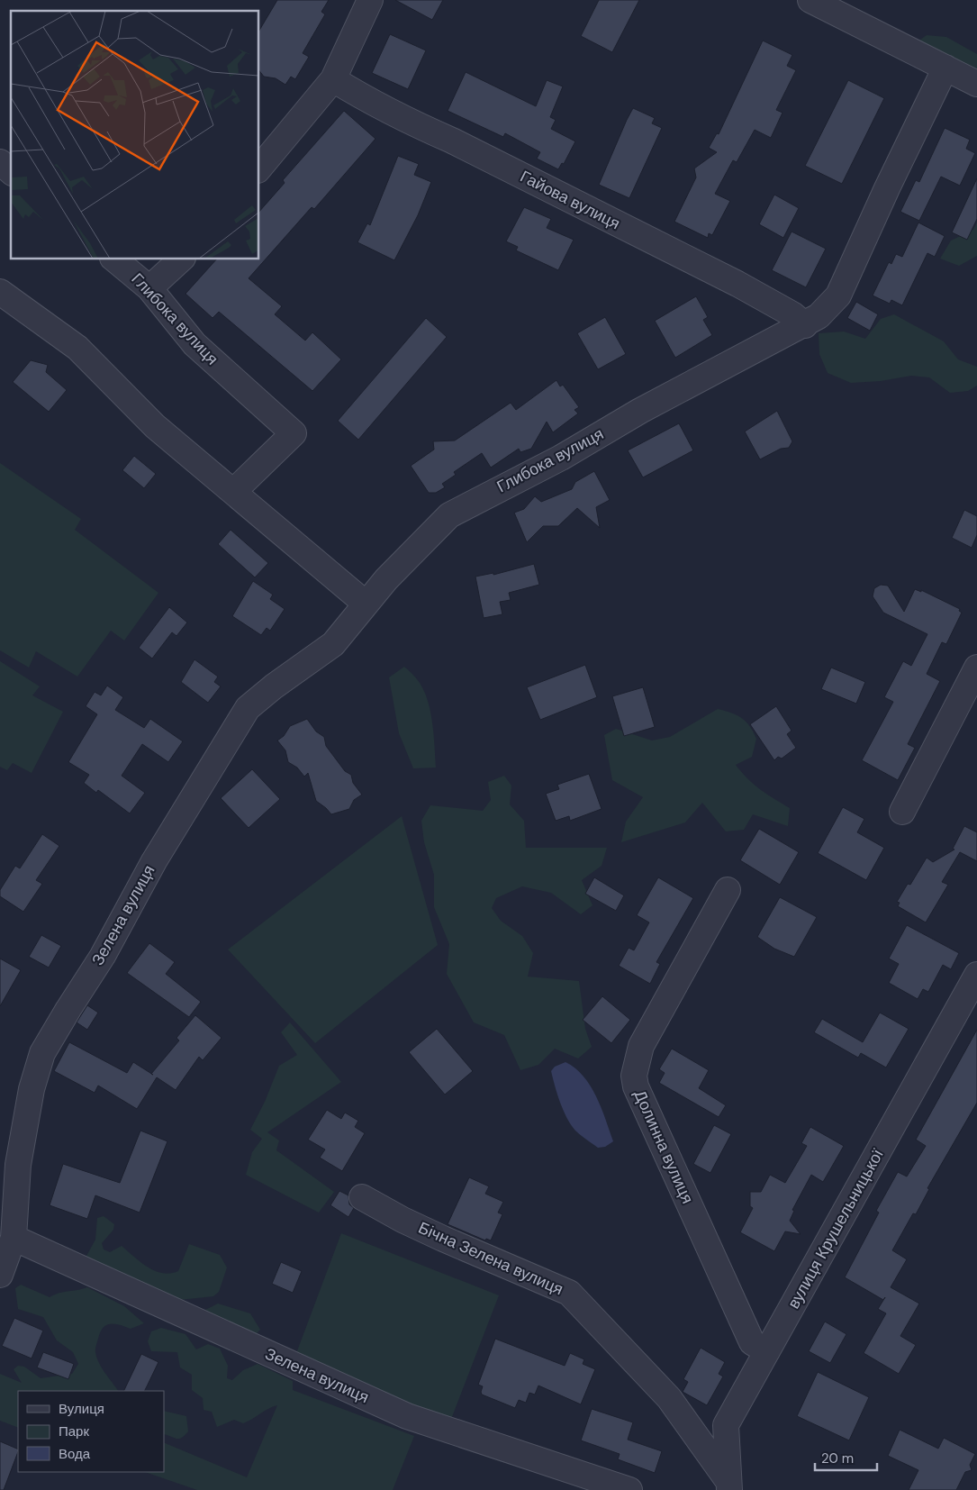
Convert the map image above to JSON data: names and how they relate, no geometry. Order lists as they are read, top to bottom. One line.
{"streets":{"street":["Гайова вулиця","Глибока вулиця","Зелена вулиця","Долинна вулиця","вулиця Крушельницької","Бічна Зелена вулиця"]},"crossings":[["Гайова вулиця","Глибока вулиця"],["Глибока вулиця","Зелена вулиця"],["Долинна вулиця","вулиця Крушельницької"],["вулиця Крушельницької","Бічна Зелена вулиця"]],"legend":["Вулиця","Парк","Вода"],"scale_bar":"20 m"}
